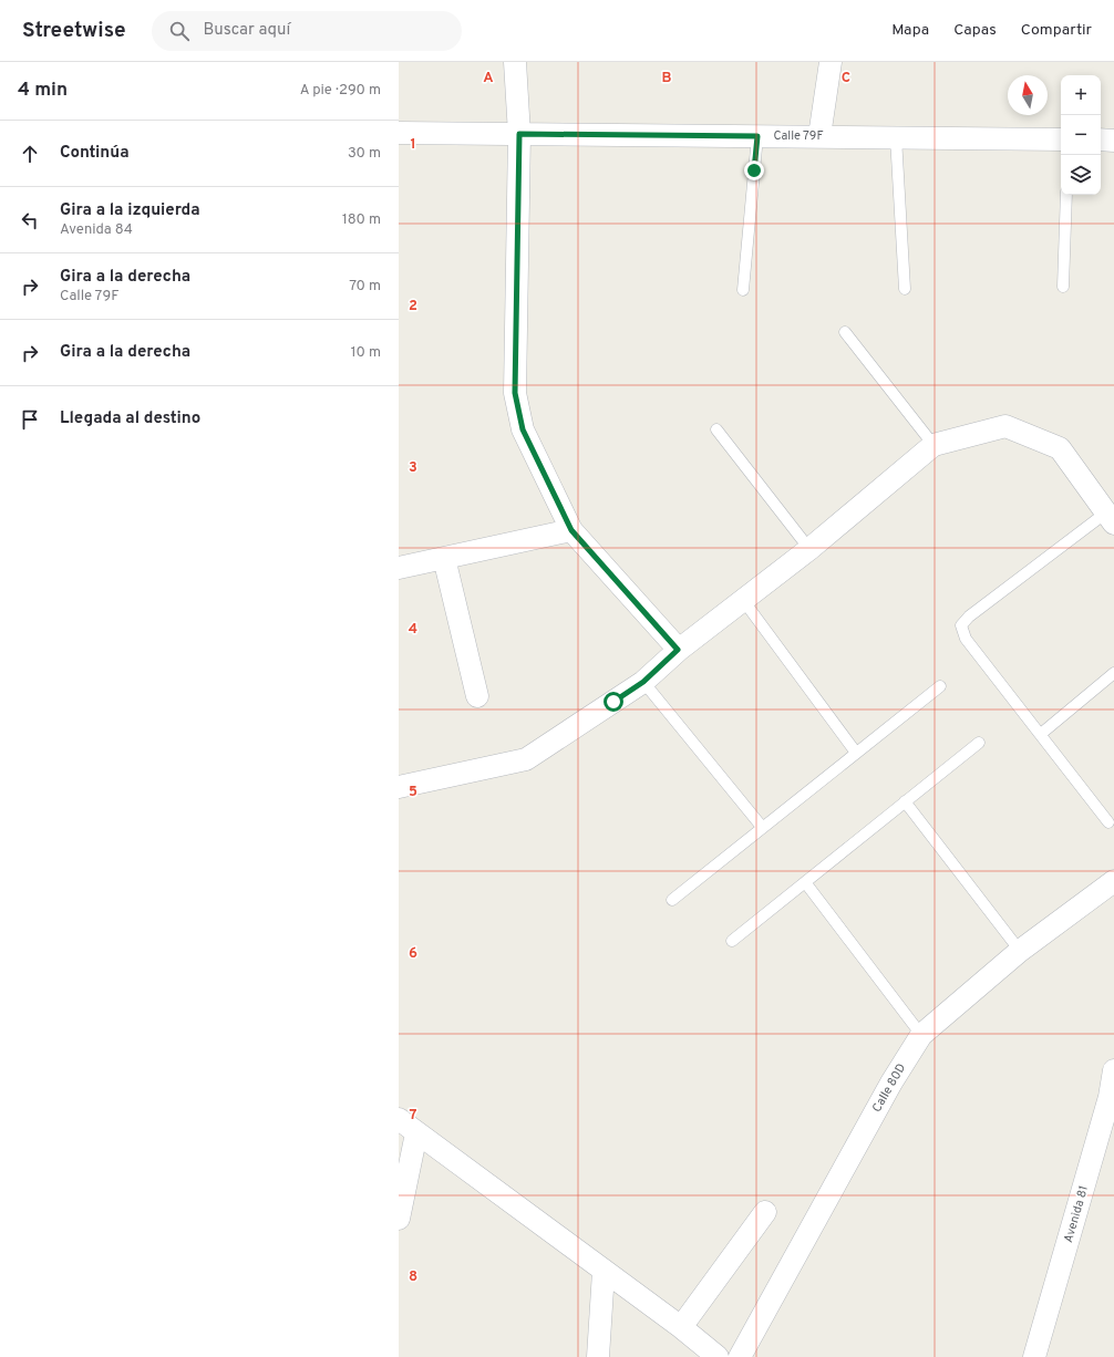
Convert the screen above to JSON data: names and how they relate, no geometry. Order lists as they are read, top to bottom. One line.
{"streets":{"street":["Calle 79F","Calle 80D","Avenida 81"]},"north":"top","page":{"header":"Streetwise","search":"Buscar aquí","nav":["Mapa","Capas","Compartir"],"heading":["4 min","A pie · 290 m"],"map_buttons":["+","−"],"list":[["Continúa","30 m"],["Gira a la izquierda","Avenida 84","180 m"],["Gira a la derecha","Calle 79F","70 m"],["Gira a la derecha","10 m"],"Llegada al destino"]},"grid":{"columns":["A","B","C"],"rows":["1","2","3","4","5","6","7","8"]}}
